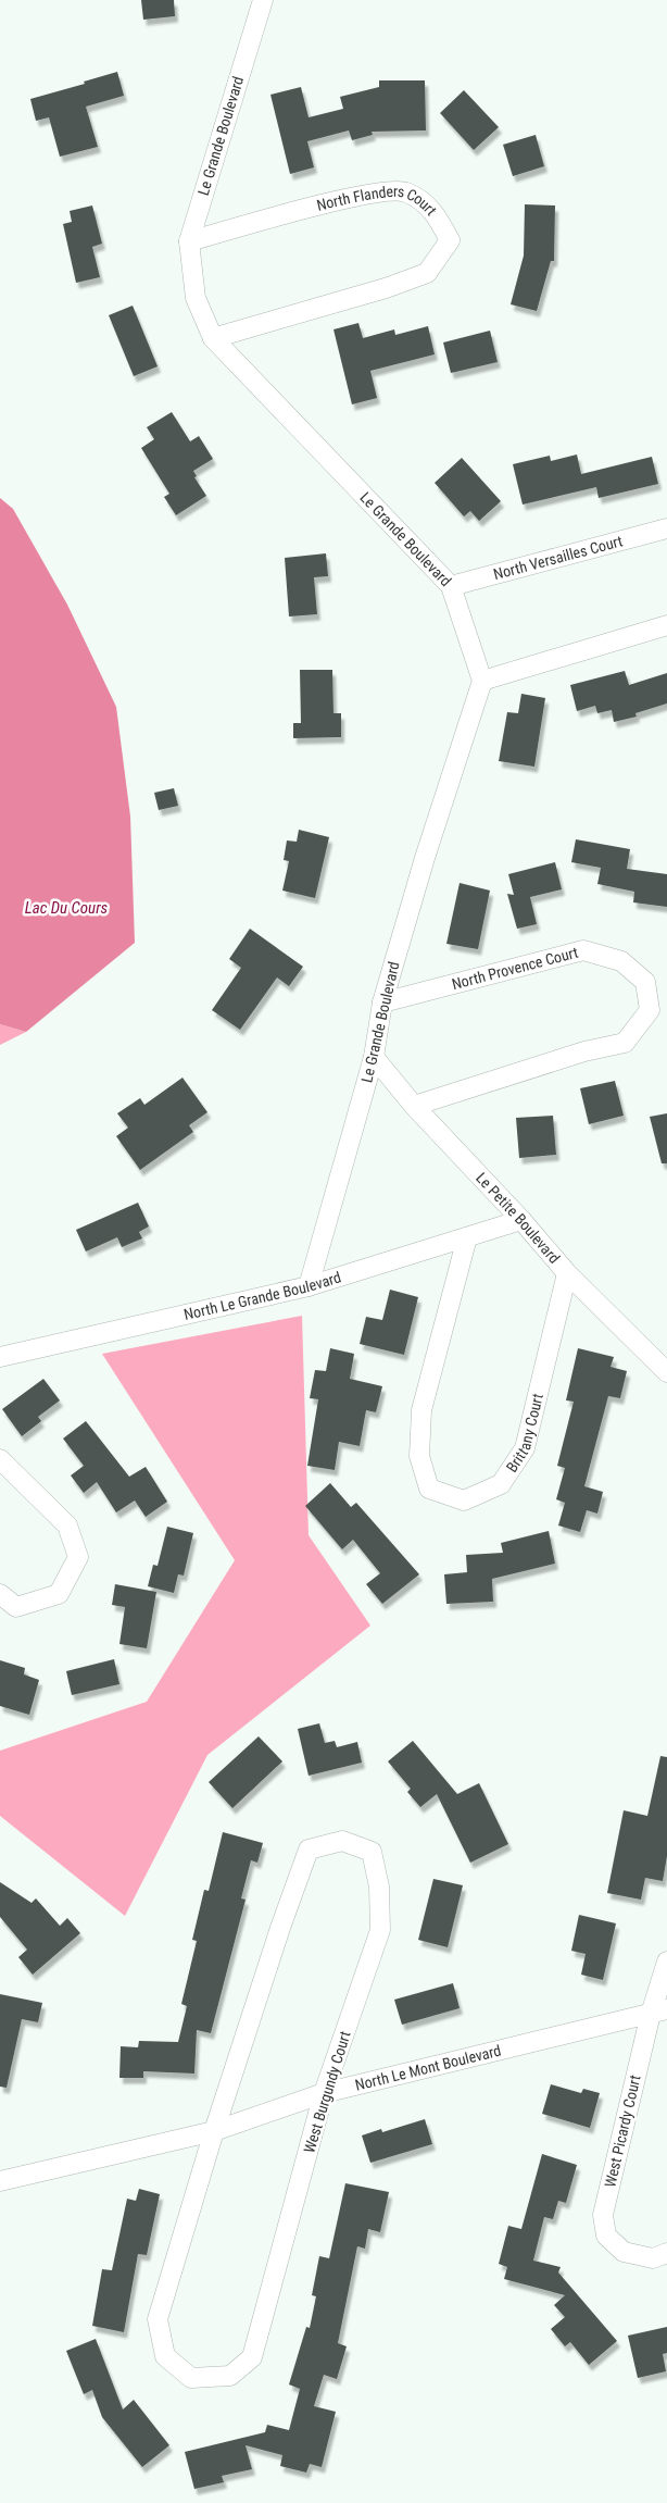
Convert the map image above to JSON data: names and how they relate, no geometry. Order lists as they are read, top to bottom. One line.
{"streets":{"street":["Le Grande Boulevard","North Flanders Court","North Versailles Court","North Provence Court","Le Petite Boulevard","North Le Grande Boulevard","Brittany Court","North Le Mont Boulevard","West Burgundy Court","West Picardy Court"]},"crossings":[["Le Grande Boulevard","North Flanders Court"],["Le Grande Boulevard","North Versailles Court"],["Le Grande Boulevard","North Provence Court"],["Le Grande Boulevard","Le Petite Boulevard"],["Le Grande Boulevard","North Le Grande Boulevard"],["North Provence Court","Le Petite Boulevard"],["Le Petite Boulevard","North Le Grande Boulevard"],["Le Petite Boulevard","Brittany Court"],["North Le Grande Boulevard","Brittany Court"],["North Le Mont Boulevard","West Burgundy Court"],["North Le Mont Boulevard","West Picardy Court"]],"water":["Lac Du Cours"]}
